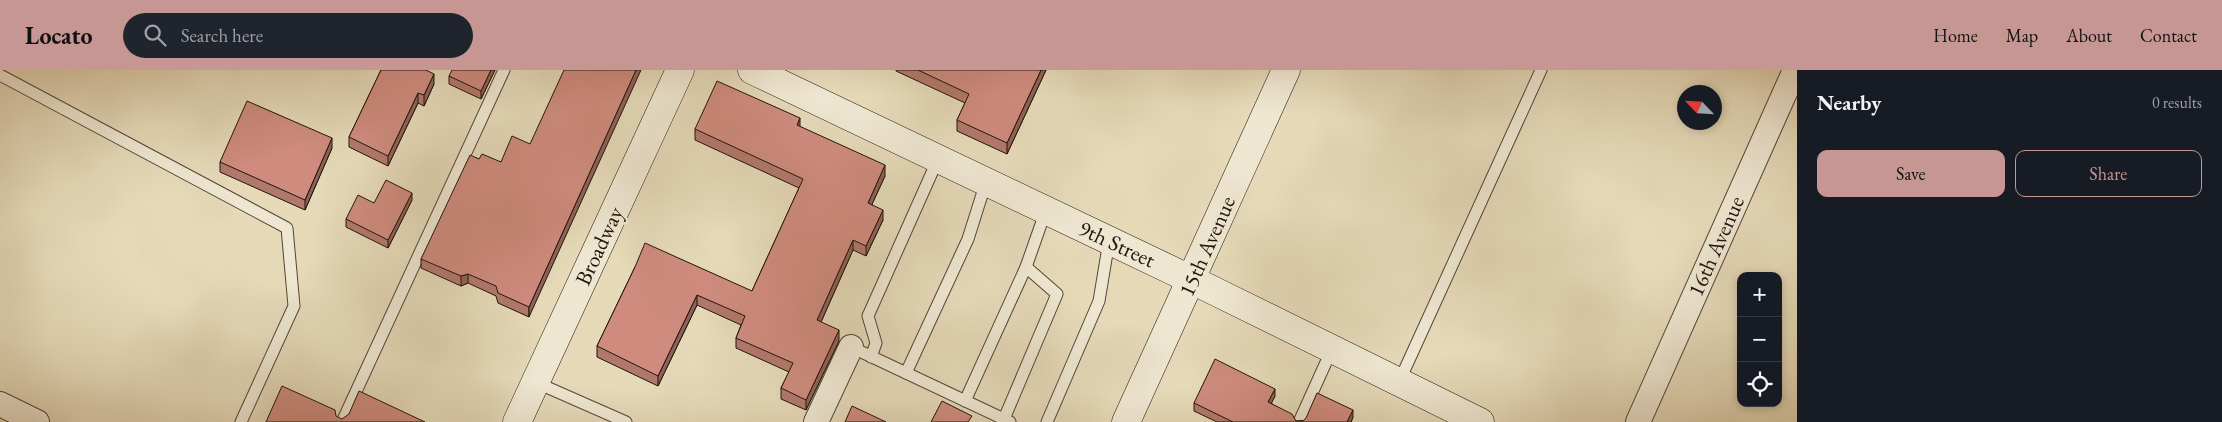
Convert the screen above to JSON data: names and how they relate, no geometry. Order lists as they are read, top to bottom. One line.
{"streets":{"street":["9th Street","Broadway","15th Avenue","16th Avenue"]},"crossings":[["9th Street","15th Avenue"]],"north":"top left","page":{"header":"Locato","search":"Search here","nav":["Home","Map","About","Contact"],"heading":["Nearby","0 results"],"buttons":["Save","Share"],"map_buttons":["+","−"]}}
